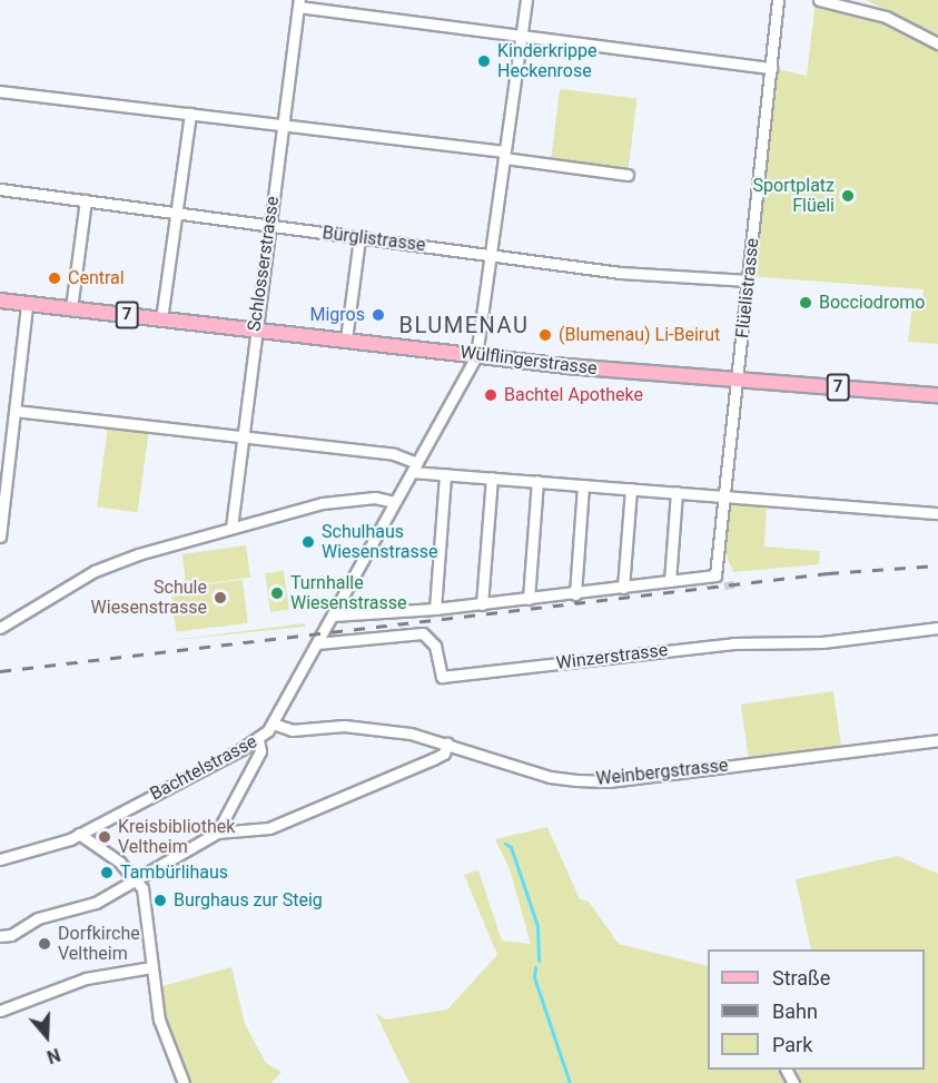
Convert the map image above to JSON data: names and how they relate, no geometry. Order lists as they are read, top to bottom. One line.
{"streets":{"main road":["7","Wülflingerstrasse"],"street":["Bürglistrasse","Schlosserstrasse","Flüelistrasse","Winzerstrasse","Bachtelstrasse","Weinbergstrasse"]},"crossings":[["Bürglistrasse","Schlosserstrasse"],["Bürglistrasse","Flüelistrasse"],["Schlosserstrasse","Wülflingerstrasse"],["Flüelistrasse","Wülflingerstrasse"],["Wülflingerstrasse","Bachtelstrasse"],["Winzerstrasse","Bachtelstrasse"],["Bachtelstrasse","Weinbergstrasse"]],"districts":["BLUMENAU"],"places":["Kinderkrippe Heckenrose","Sportplatz Flüeli","Central","Bocciodromo","Migros","(Blumenau) Li-Beirut","Bachtel Apotheke","Schulhaus Wiesenstrasse","Turnhalle Wiesenstrasse","Schule Wiesenstrasse","Kreisbibliothek Veltheim","Tambürlihaus","Burghaus zur Steig","Dorfkirche Veltheim"],"legend":["Straße","Bahn","Park"],"north":"bottom"}
